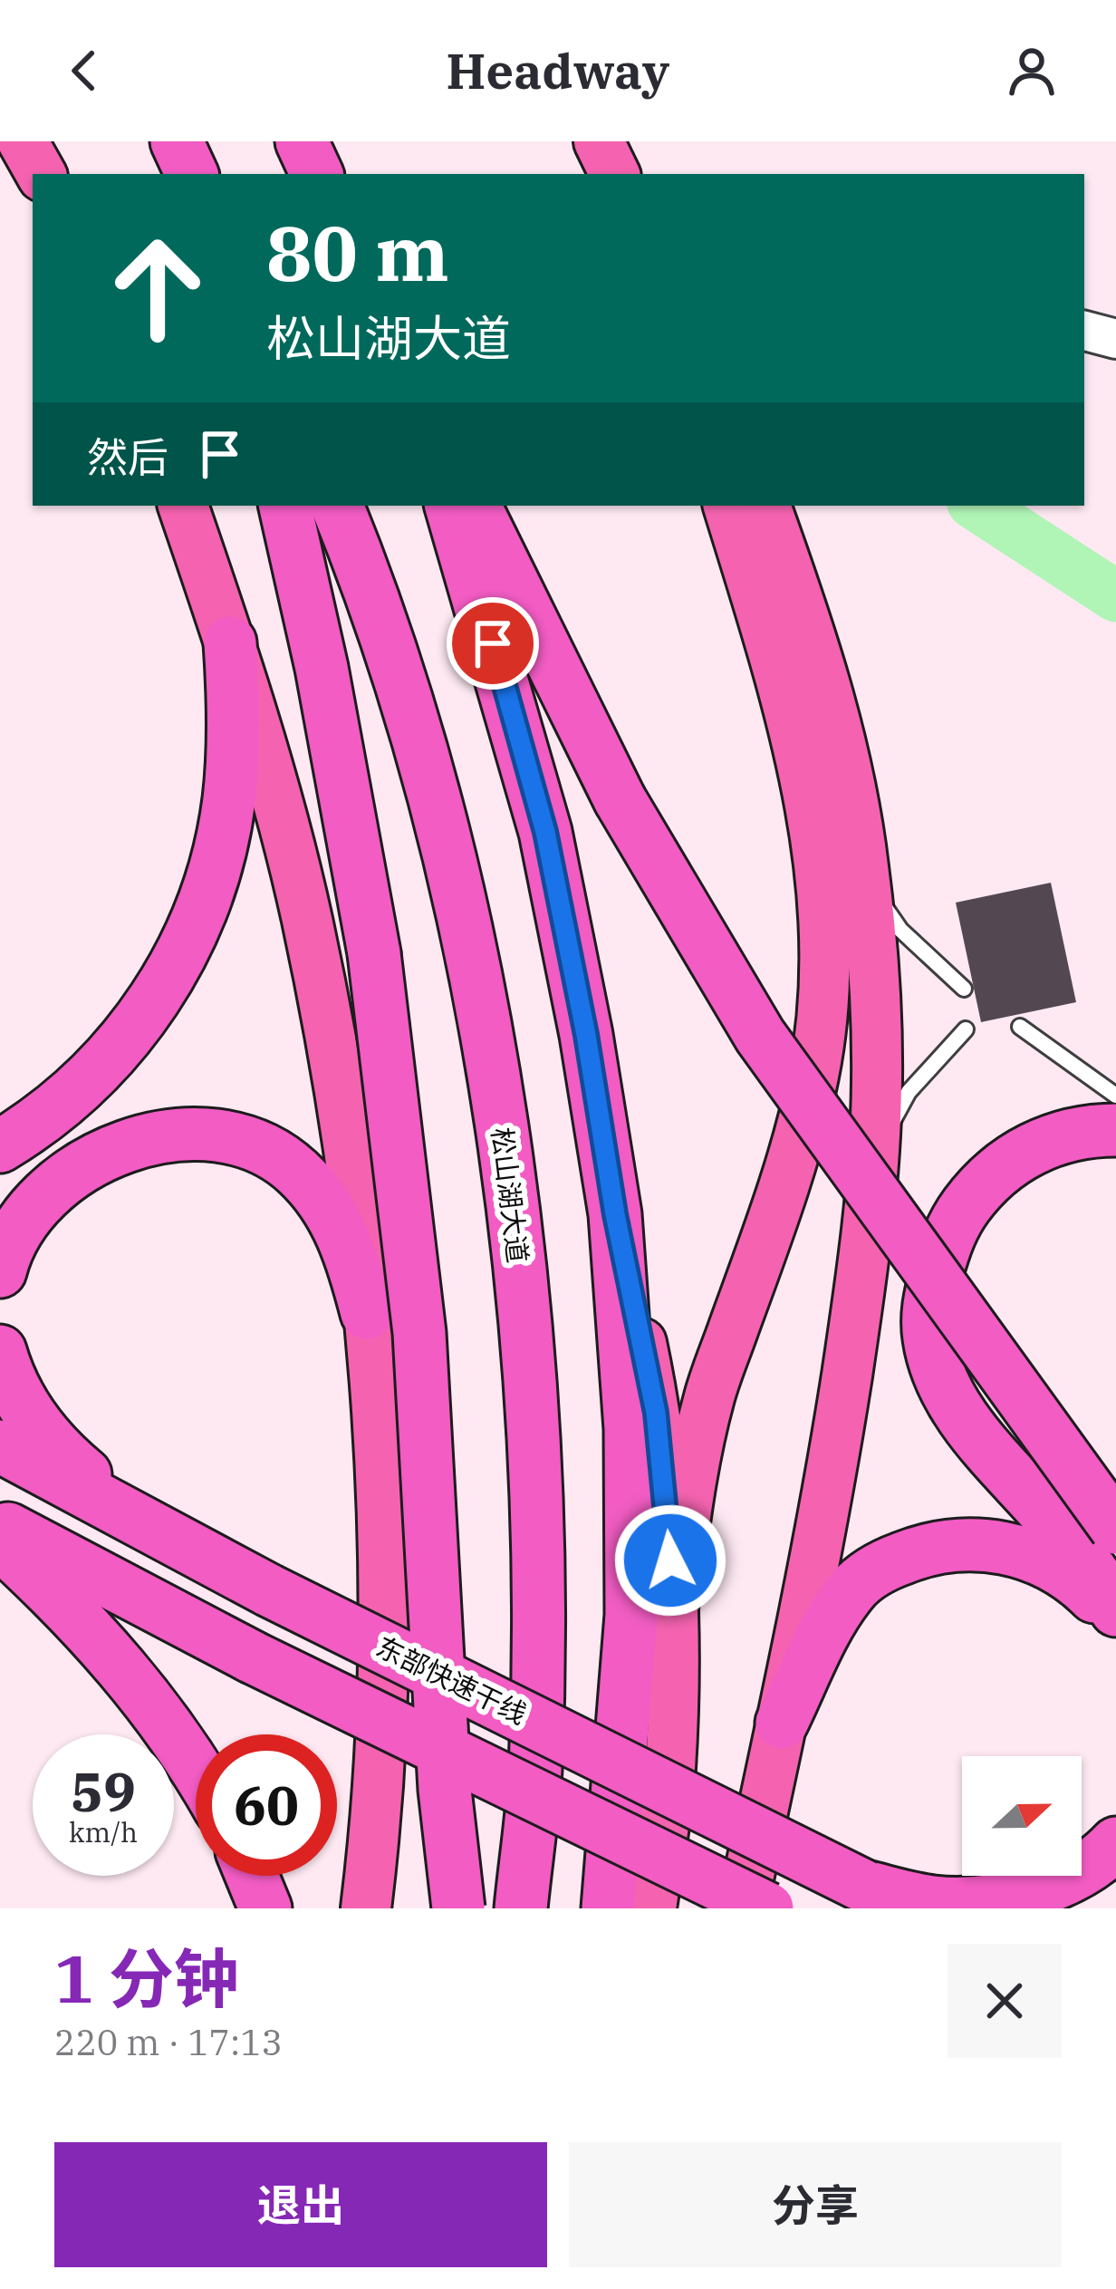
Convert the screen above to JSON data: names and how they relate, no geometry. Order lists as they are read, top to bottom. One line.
{"streets":{"highway":["松山湖大道","东部快速干线"]},"north":"right","page":{"header":"Headway","turn":["80 m","松山湖大道"],"then":"然后","speed":"59 km/h","limit":"60","heading":["1 分钟","220 m · 17:13"],"buttons":["退出","分享"]}}
